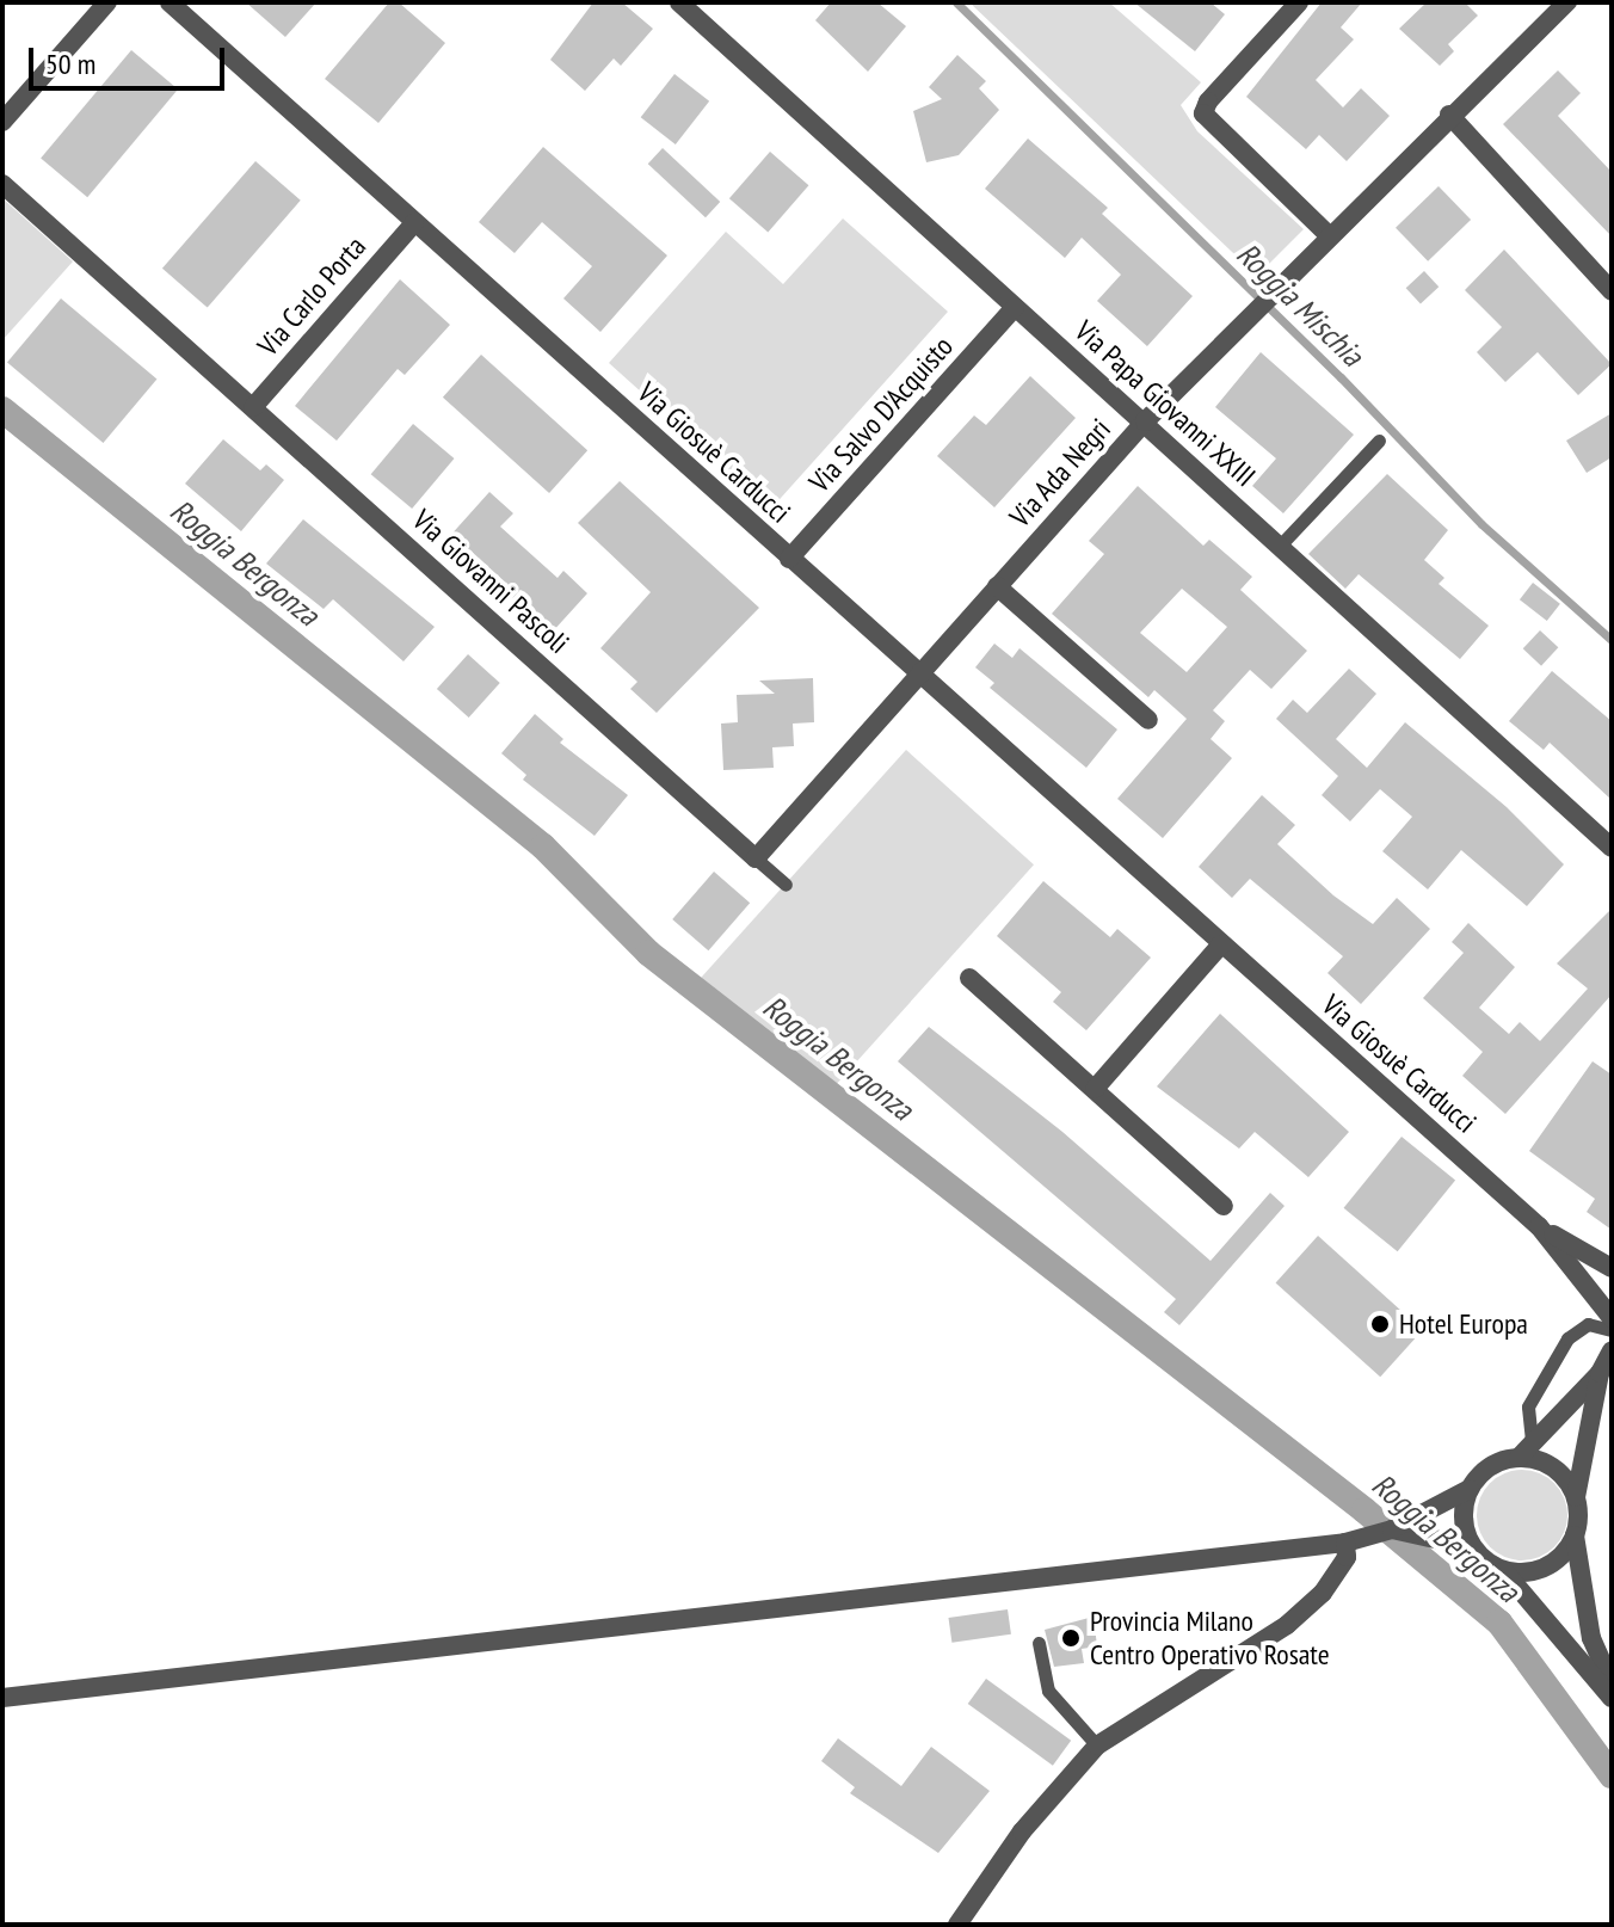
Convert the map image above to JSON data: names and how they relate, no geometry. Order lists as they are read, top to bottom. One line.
{"streets":{"street":["Via Carlo Porta","Via Papa Giovanni XXIII","Via Salvo D'Acquisto","Via Giosuè Carducci","Via Ada Negri","Via Giovanni Pascoli"]},"crossings":[["Via Carlo Porta","Via Giosuè Carducci"],["Via Carlo Porta","Via Giovanni Pascoli"],["Via Papa Giovanni XXIII","Via Salvo D'Acquisto"],["Via Papa Giovanni XXIII","Via Ada Negri"],["Via Salvo D'Acquisto","Via Giosuè Carducci"],["Via Giosuè Carducci","Via Ada Negri"]],"water":["Roggia Mischia","Roggia Bergonza"],"places":["Hotel Europa","Provincia Milano Centro Operativo Rosate"],"scale_bar":"50 m"}
